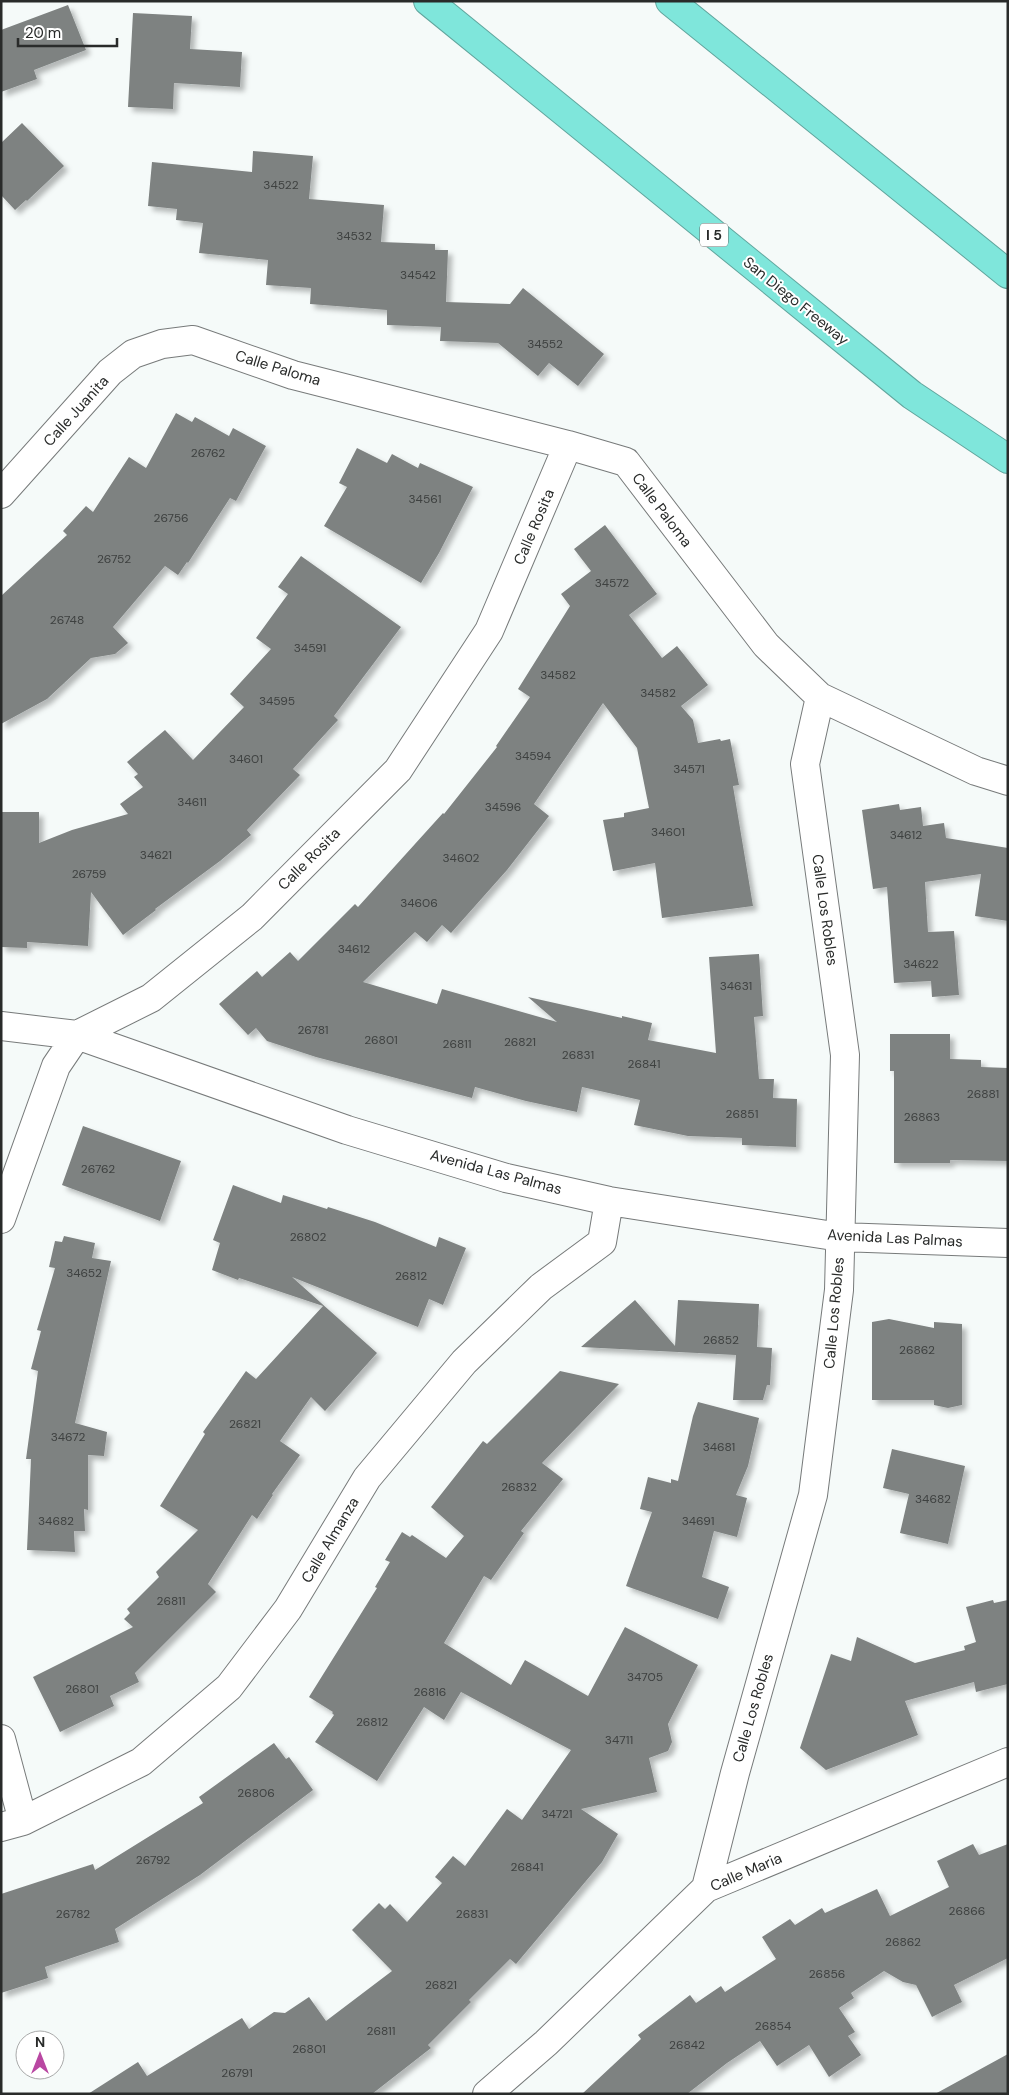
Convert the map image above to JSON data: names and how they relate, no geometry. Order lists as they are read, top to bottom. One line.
{"streets":{"highway":["I 5","San Diego Freeway"],"street":["Calle Paloma","Calle Juanita","Calle Rosita","Calle Los Robles","Avenida Las Palmas","Calle Almanza","Calle Maria"]},"crossings":[["Calle Paloma","Calle Juanita"],["Calle Paloma","Calle Rosita"],["Calle Paloma","Calle Los Robles"],["Calle Rosita","Avenida Las Palmas"],["Calle Los Robles","Avenida Las Palmas"],["Calle Los Robles","Calle Maria"],["Avenida Las Palmas","Calle Almanza"]],"house_numbers":["34522","34532","34542","34552","26762","34561","26756","26752","34572","26748","34591","34582","34582","34595","34594","34601","34571","34611","34596","34601","34612","34621","34602","26759","34606","34612","34622","34631","26781","26801","26821","26811","26831","26841","26881","26851","26863","26762","26802","34652","26812","26852","26862","26821","34672","34681","26832","34682","34682","34691","26811","34705","26801","26816","26812","34711","26806","34721","26792","26841","26866","26782","26831","26862","26856","26821","26854","26811","26842","26801","26791"],"scale_bar":"20 m","north":"top"}
